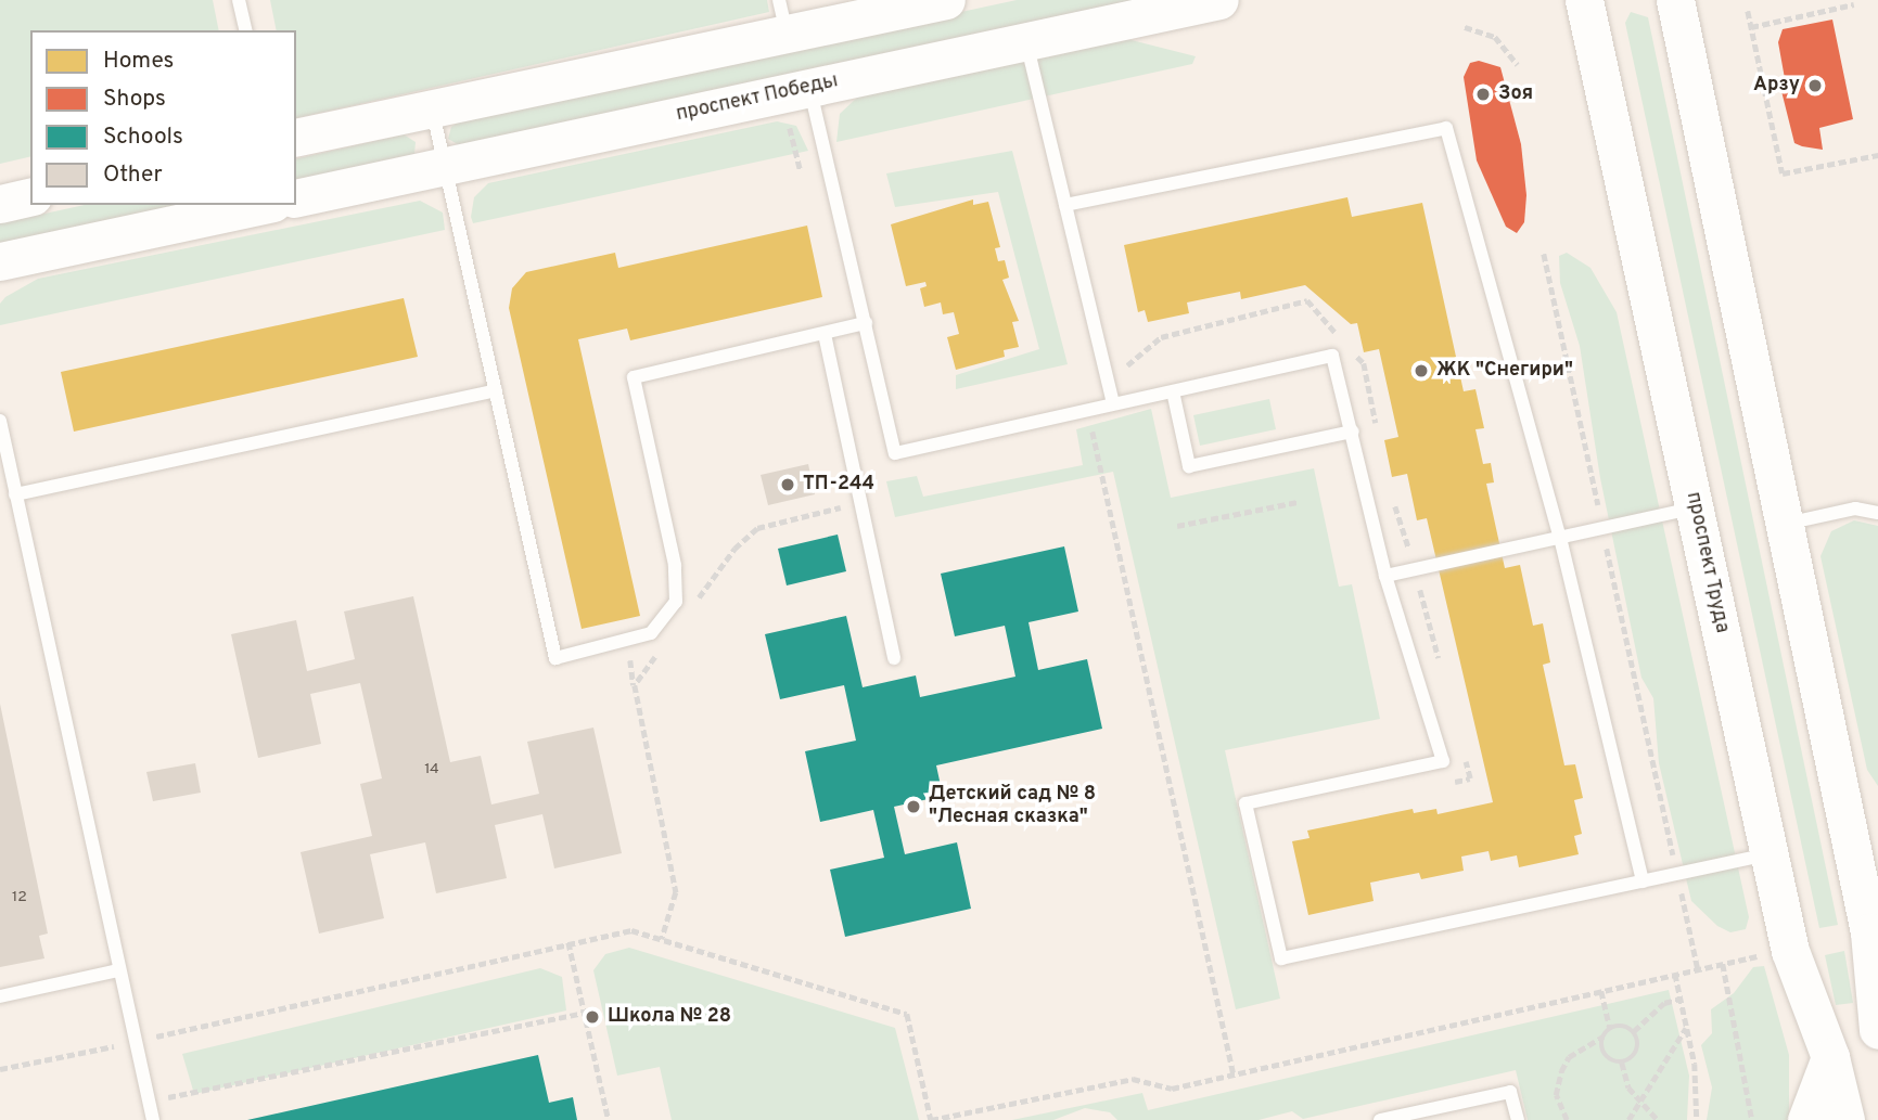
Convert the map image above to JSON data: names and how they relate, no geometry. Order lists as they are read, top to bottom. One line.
{"streets":{"main road":["проспект Победы","проспект Труда"]},"places":["Арзу","Зоя","ЖК \"Снегири\"","ТП-244","Детский сад № 8 \"Лесная сказка\"","Школа № 28"],"house_numbers":["14","12"],"legend":["Homes","Shops","Schools","Other"]}
